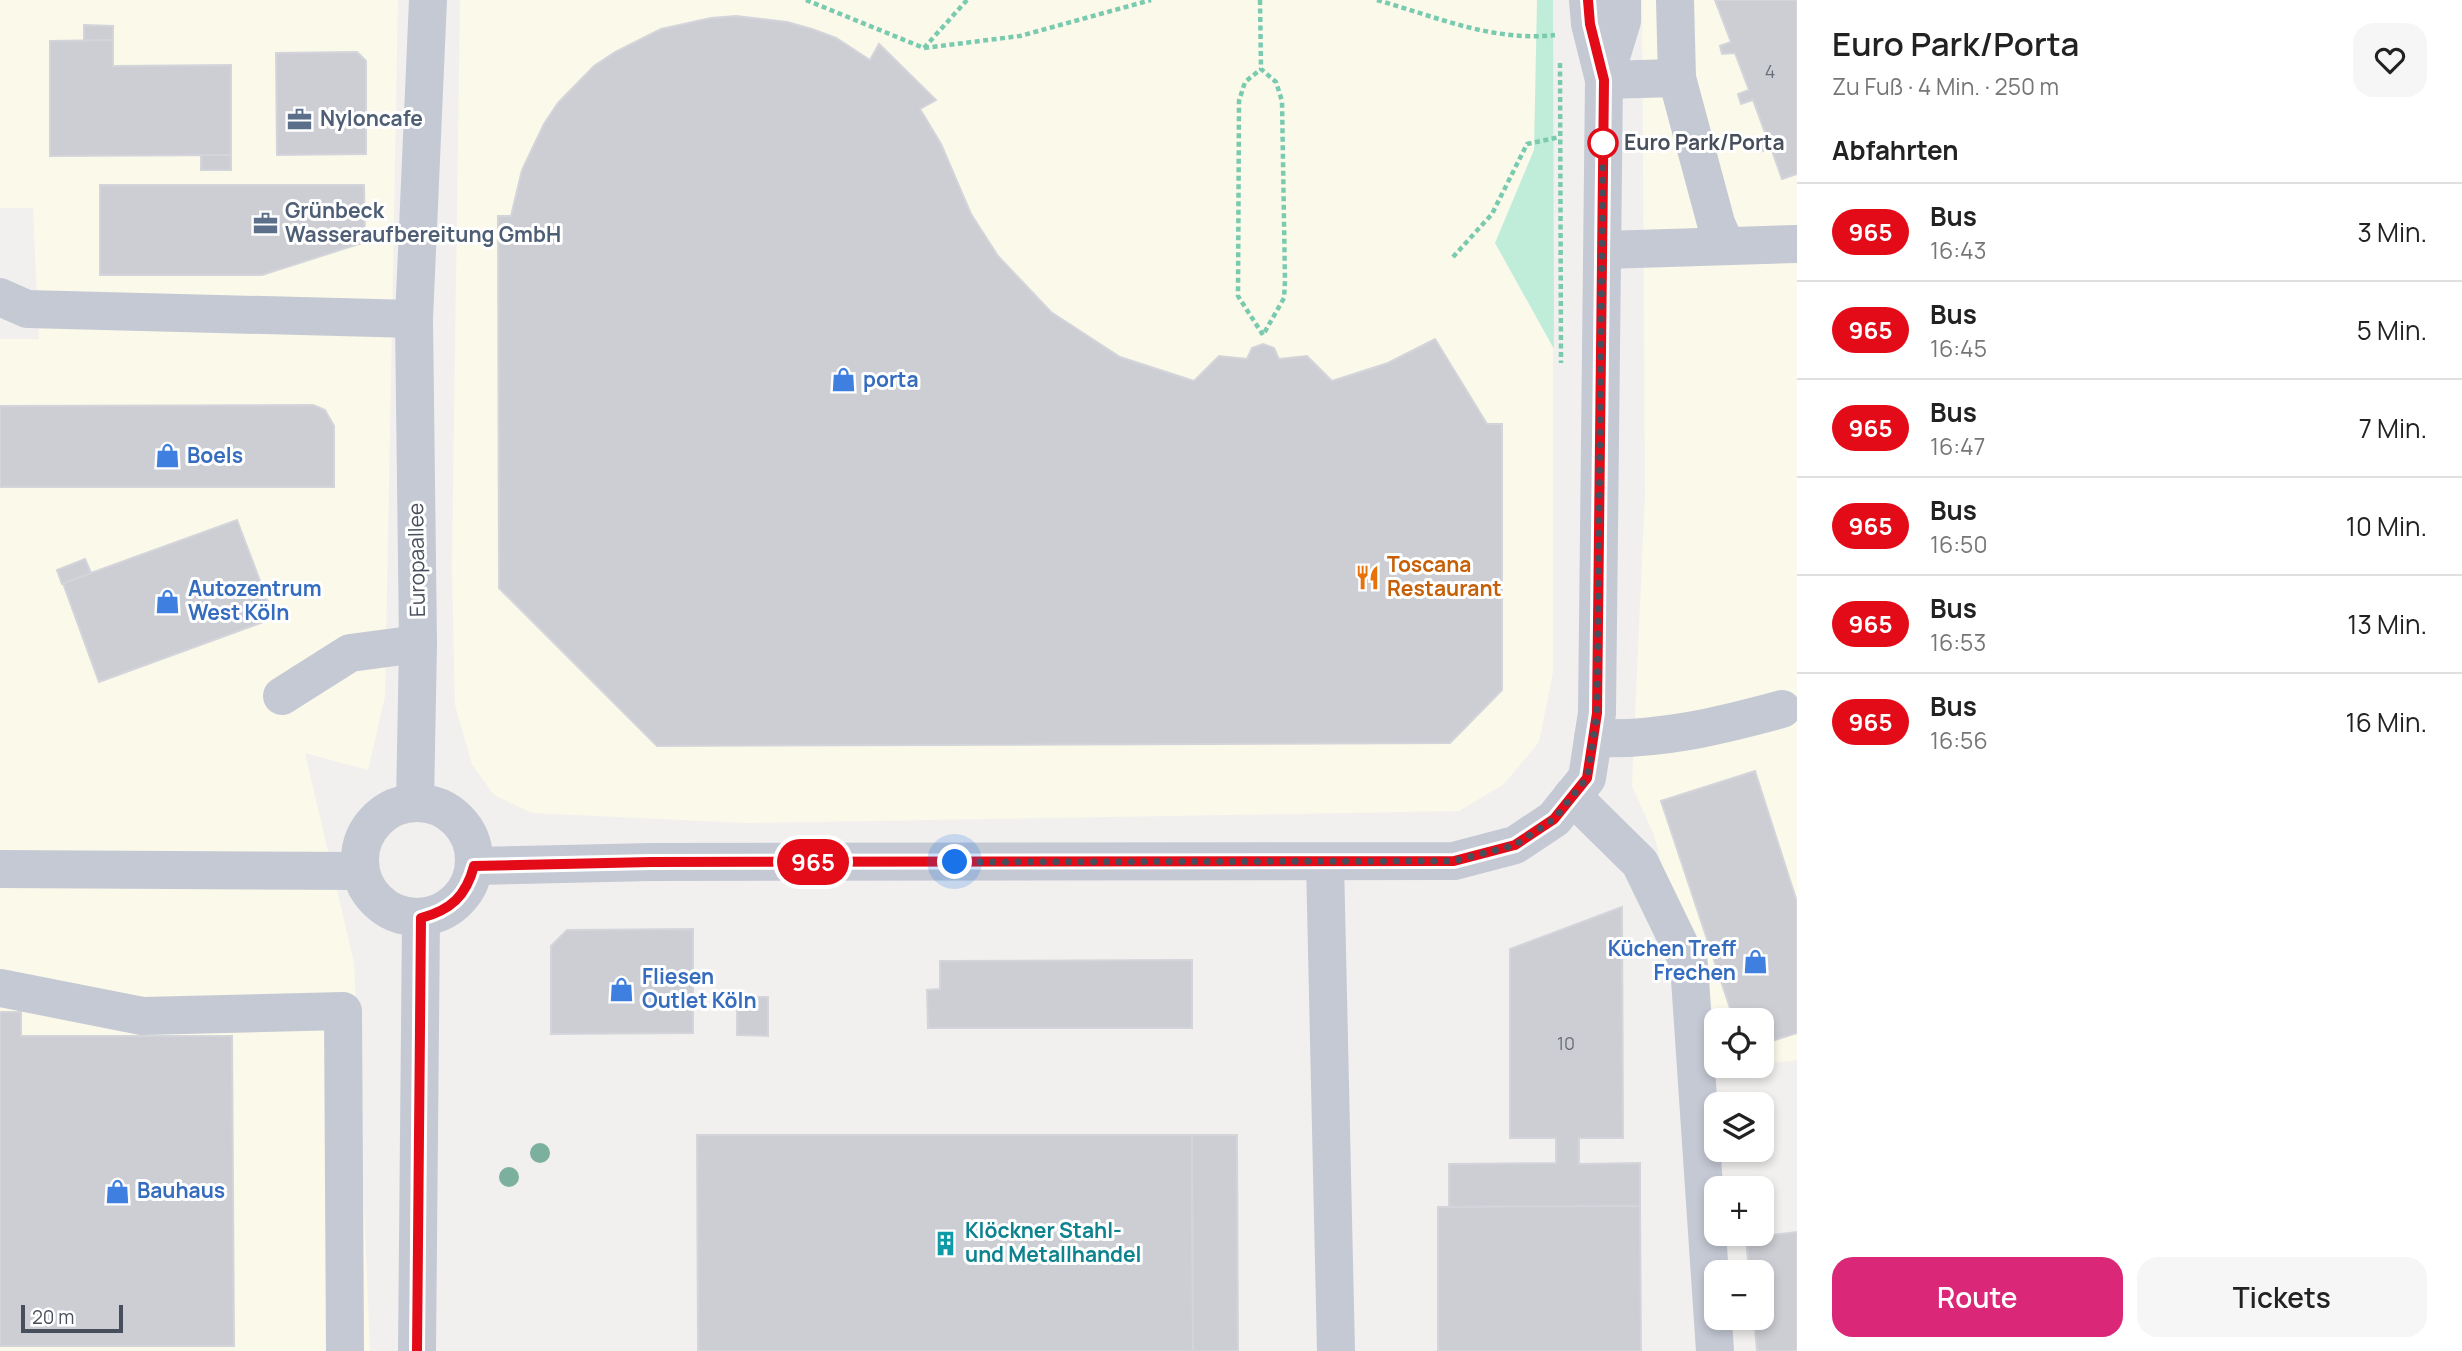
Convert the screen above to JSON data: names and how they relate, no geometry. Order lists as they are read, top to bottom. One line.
{"streets":{"street":["Europaallee"]},"places":{"office":["Nyloncafe","Grünbeck Wasseraufbereitung GmbH"],"other":["Euro Park/Porta"],"shop":["porta","Boels","Autozentrum West Köln","Küchen Treff Frechen","Fliesen Outlet Köln","Bauhaus"],"restaurant":["Toscana Restaurant"],"building":["Klöckner Stahl- und Metallhandel"]},"lines":["bus line 965"],"house_numbers":["4","10"],"scale_bar":"20 m","page":{"on_map":"965","heading":[["Euro Park/Porta","Zu Fuß · 4 Min. · 250 m"],"Abfahrten"],"list":[{"mark":"965","name":"Bus","note":"16:43","value":"3 Min."},{"mark":"965","name":"Bus","note":"16:45","value":"5 Min."},{"mark":"965","name":"Bus","note":"16:47","value":"7 Min."},{"mark":"965","name":"Bus","note":"16:50","value":"10 Min."},{"mark":"965","name":"Bus","note":"16:53","value":"13 Min."},{"mark":"965","name":"Bus","note":"16:56","value":"16 Min."}],"map_buttons":["+","−"],"buttons":["Route","Tickets"],"scale":"20 m"}}
